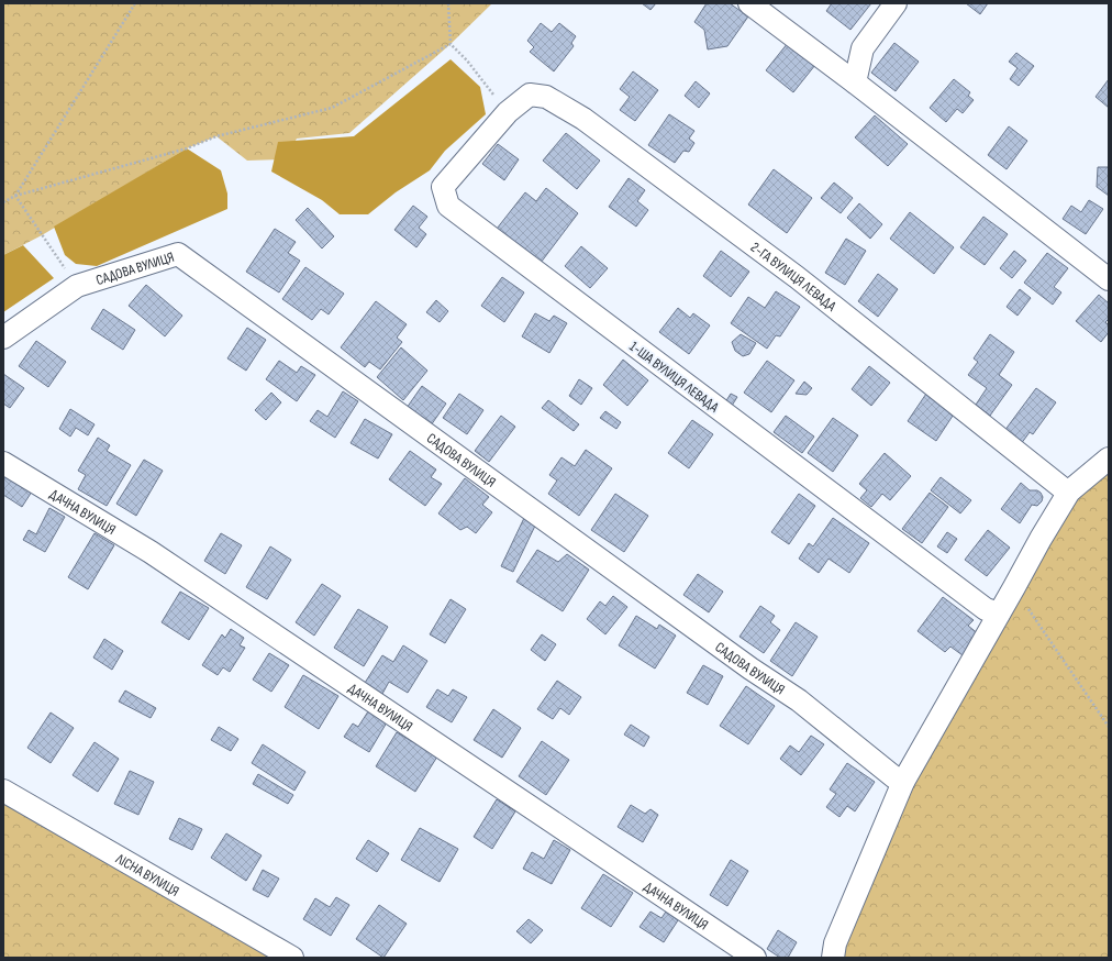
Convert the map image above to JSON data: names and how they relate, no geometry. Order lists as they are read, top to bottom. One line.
{"streets":{"street":["САДОВА ВУЛИЦЯ","2-ГА ВУЛИЦЯ ЛЕВАДА","1-ША ВУЛИЦЯ ЛЕВАДА","ДАЧНА ВУЛИЦЯ","ЛІСНА ВУЛИЦЯ"]},"crossings":[["2-ГА ВУЛИЦЯ ЛЕВАДА","1-ША ВУЛИЦЯ ЛЕВАДА"]]}
